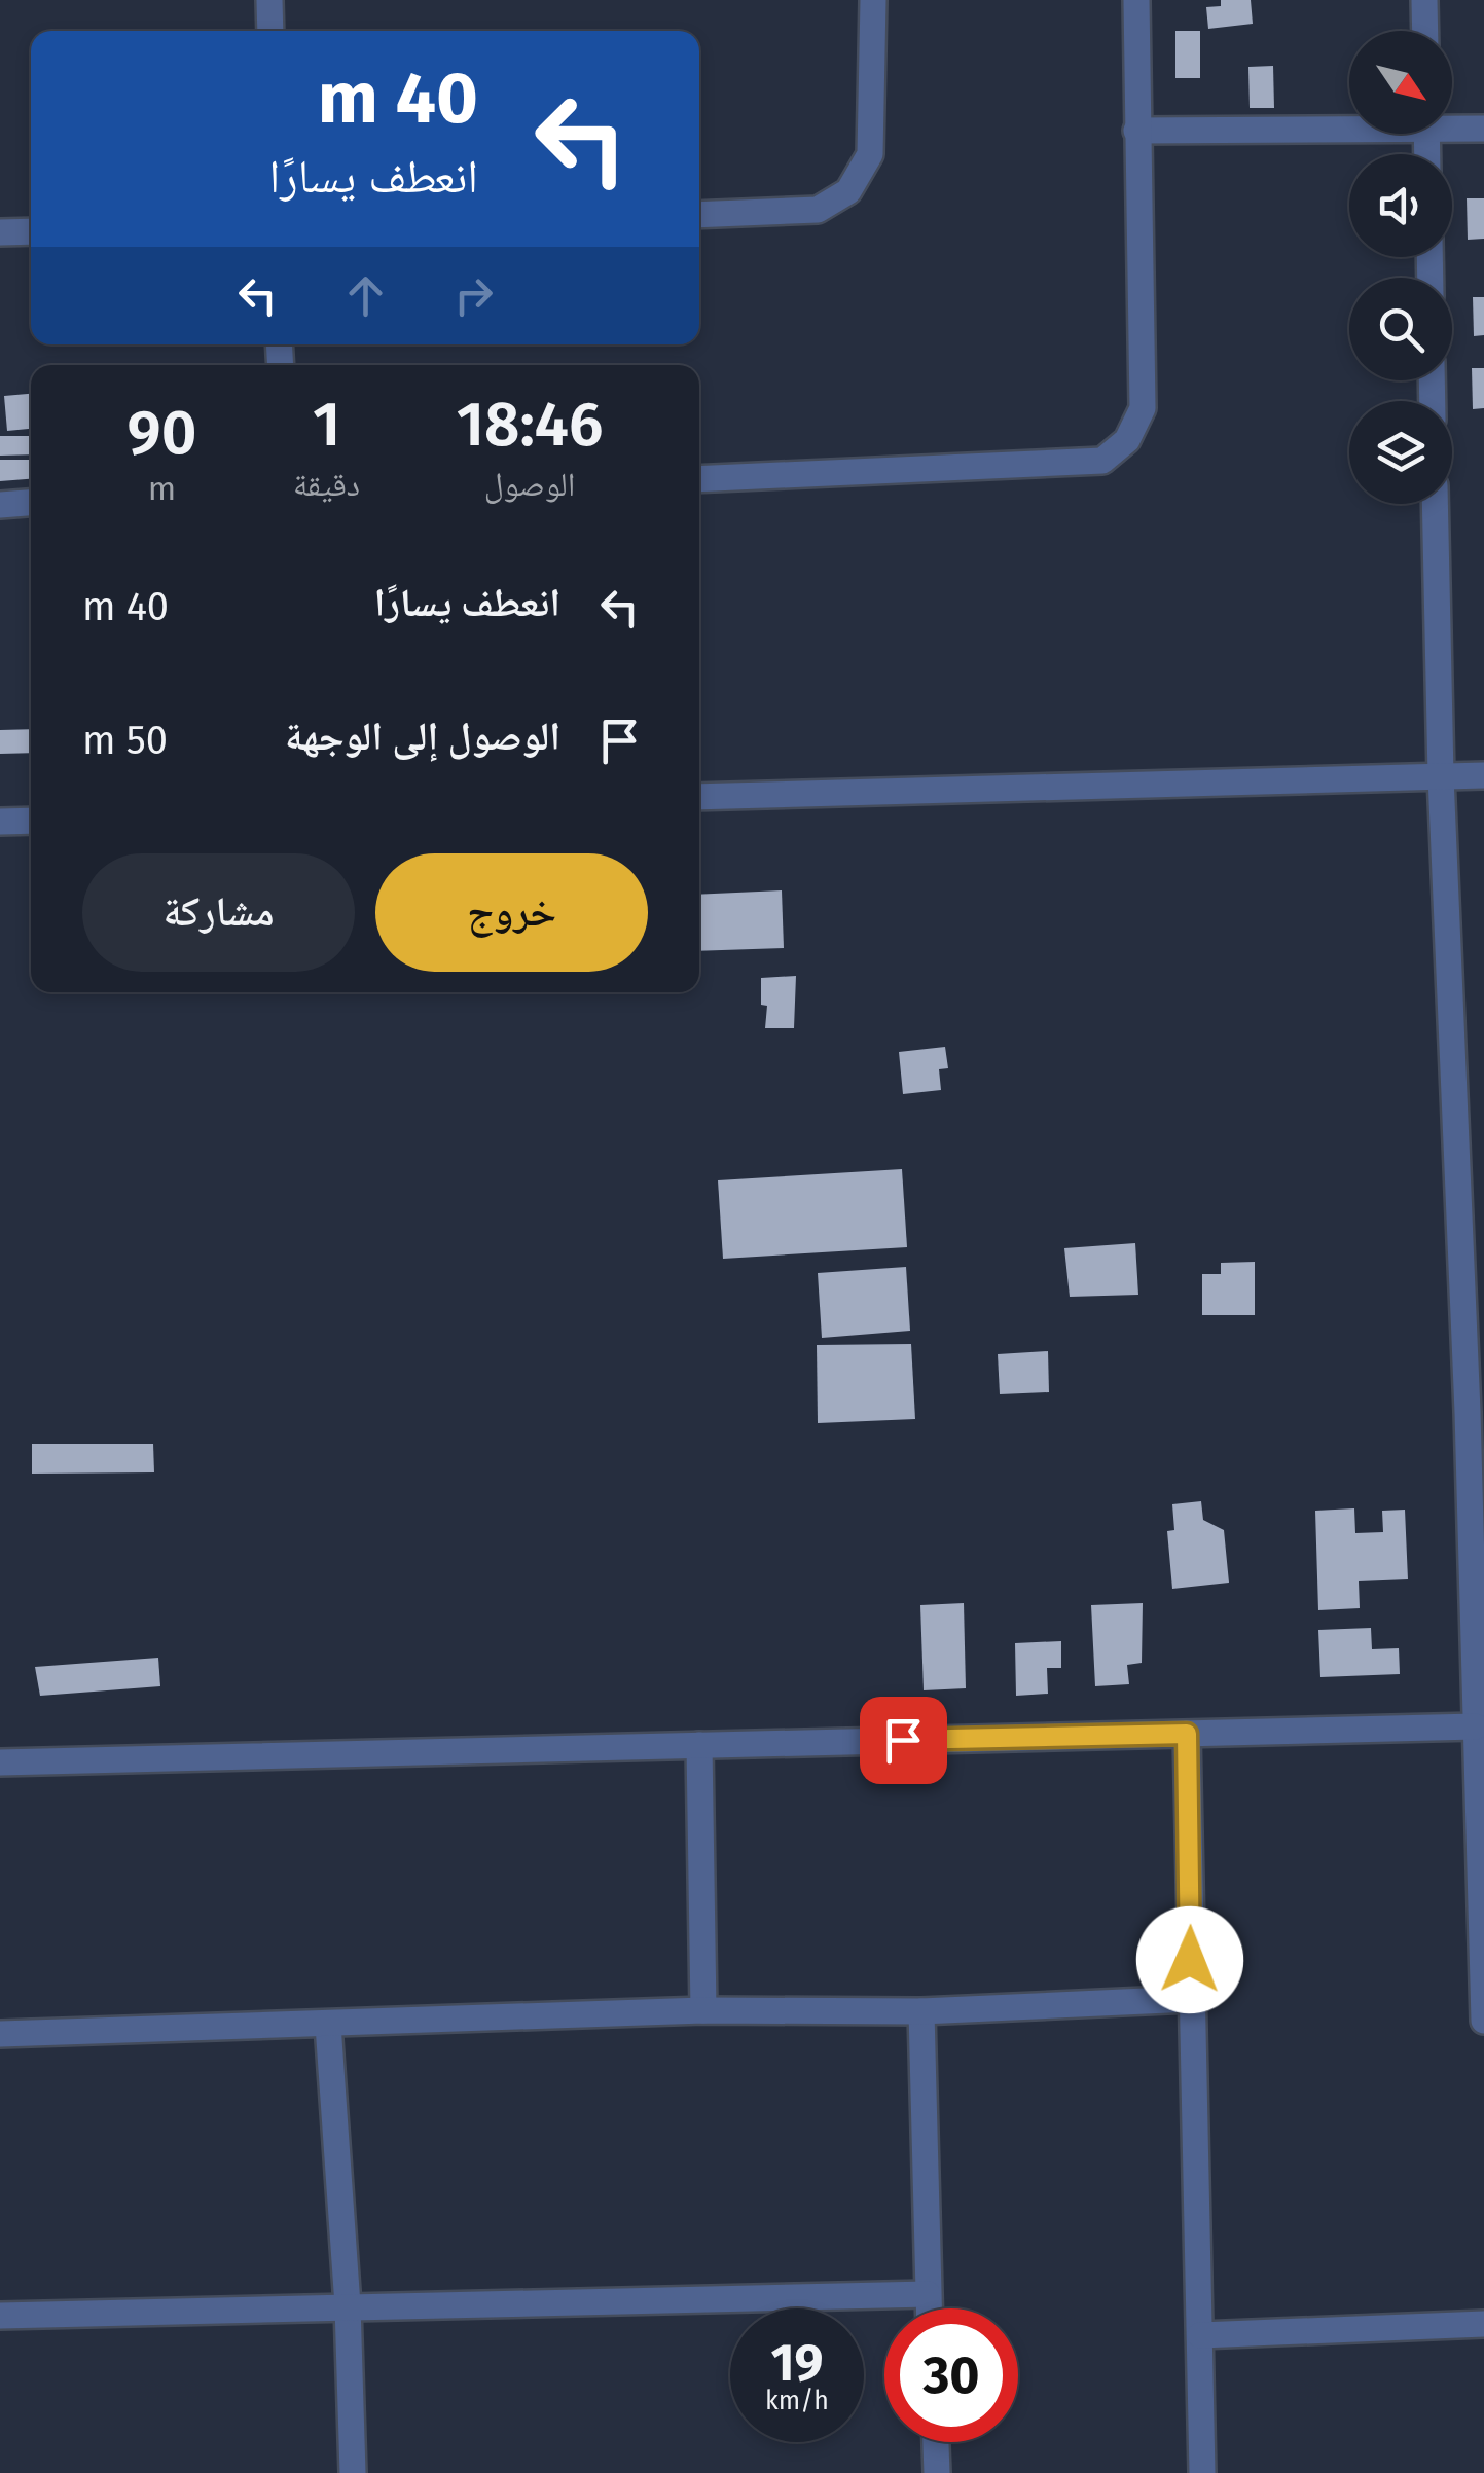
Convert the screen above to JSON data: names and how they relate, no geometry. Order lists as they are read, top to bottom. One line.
{"north":"bottom right","page":{"turn":["40 m","انعطف يسارًا"],"eta":["18:46","الوصول","1","دقيقة","90","m"],"list":[{"name":"انعطف يسارًا","value":"40 m"},{"name":"الوصول إلى الوجهة","value":"50 m"}],"buttons":["خروج","مشاركة"],"speed":"19 km/h","limit":"30"}}
